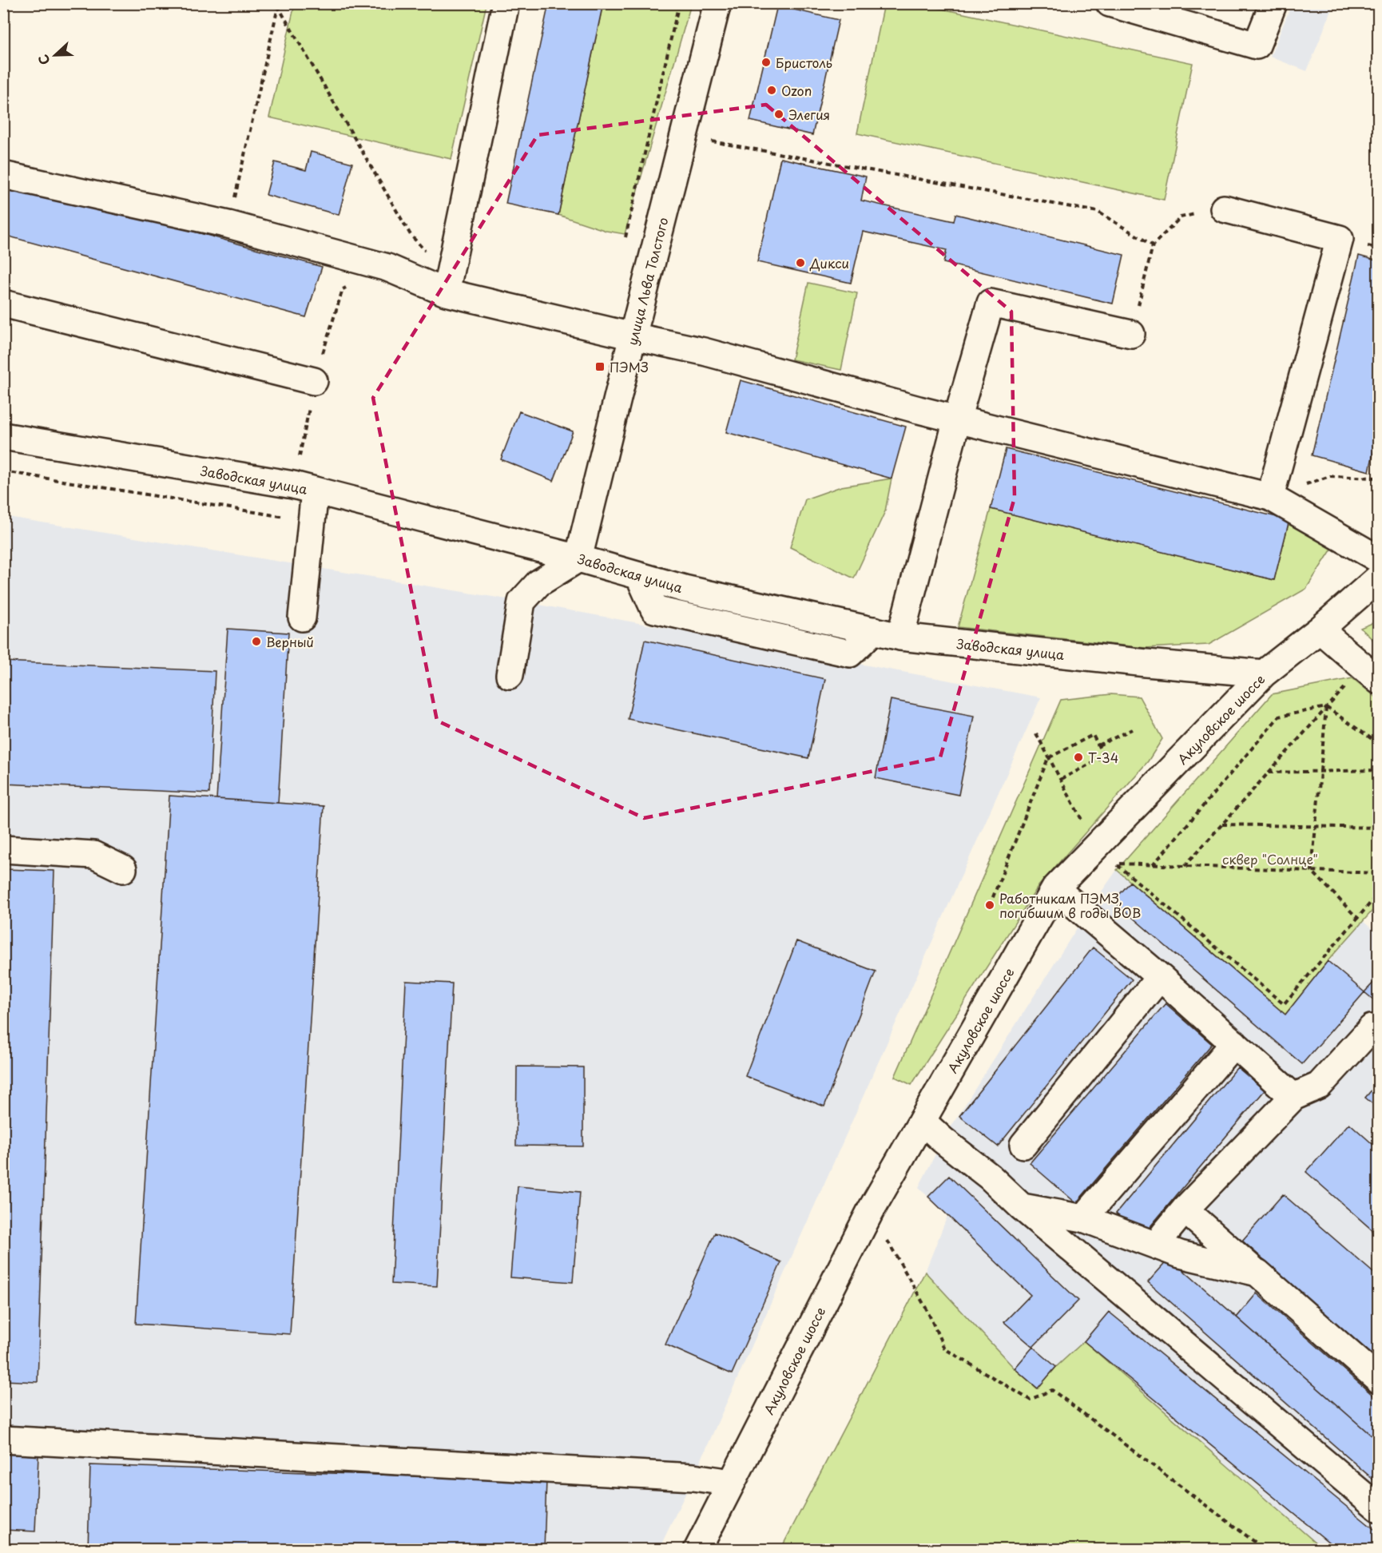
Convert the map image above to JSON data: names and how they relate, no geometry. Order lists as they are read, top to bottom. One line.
{"streets":{"street":["улица Льва Толстого","Заводская улица","Акуловское шоссе"]},"crossings":[["улица Льва Толстого","Заводская улица"],["Заводская улица","Акуловское шоссе"]],"parks":["сквер \"Солнце\""],"places":{"other":["Бристоль","Ozon","Элегия","Дикси","Верный","Т-34","Работникам ПЭМЗ, погибшим в годы ВОВ"],"transit":["ПЭМЗ"]},"north":"left"}
